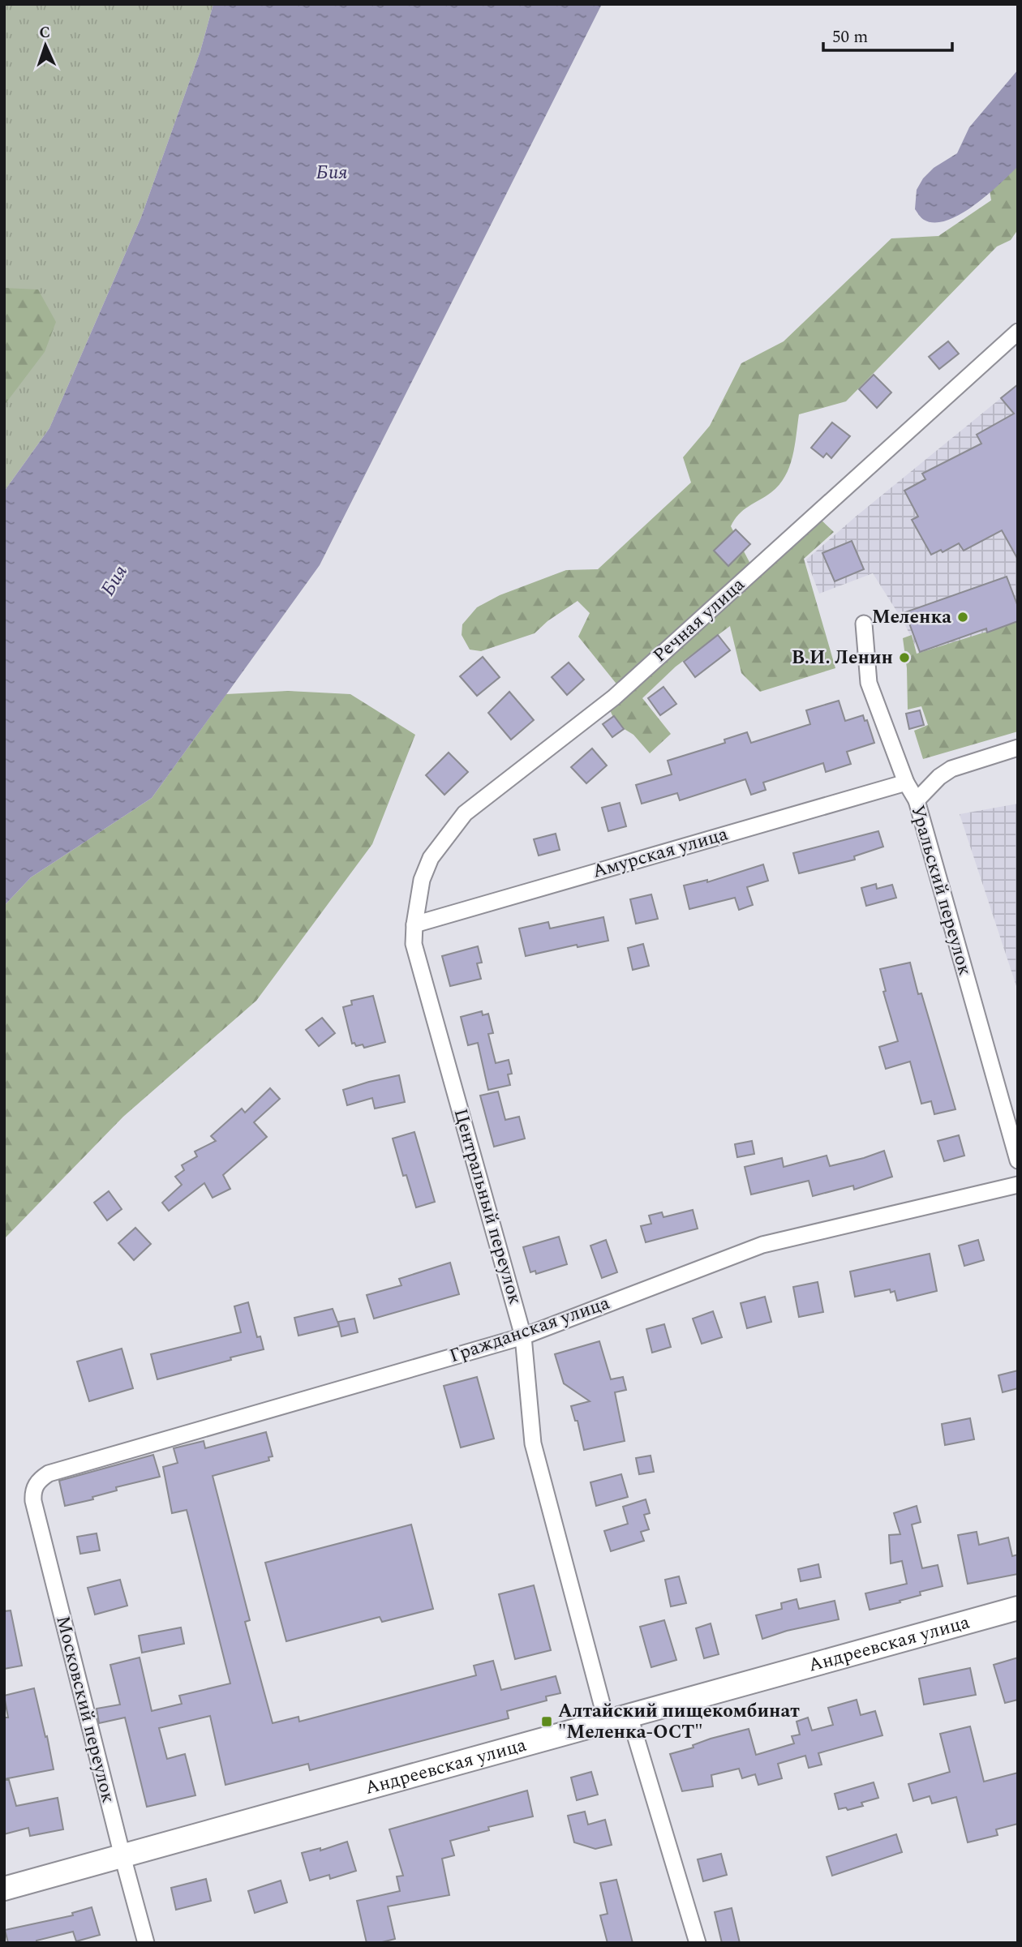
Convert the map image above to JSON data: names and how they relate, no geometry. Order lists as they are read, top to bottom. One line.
{"streets":{"street":["Речная улица","Амурская улица","Уральский переулок","Центральный переулок","Гражданская улица","Андреевская улица","Московский переулок"]},"crossings":[["Речная улица","Амурская улица"],["Речная улица","Центральный переулок"],["Амурская улица","Уральский переулок"],["Амурская улица","Центральный переулок"],["Центральный переулок","Гражданская улица"],["Центральный переулок","Андреевская улица"],["Гражданская улица","Московский переулок"],["Андреевская улица","Московский переулок"]],"water":["Бия"],"places":{"other":["Меленка","В.И. Ленин"],"transit":["Алтайский пищекомбинат \"Меленка-ОСТ\""]},"scale_bar":"50 m","north":"top"}
